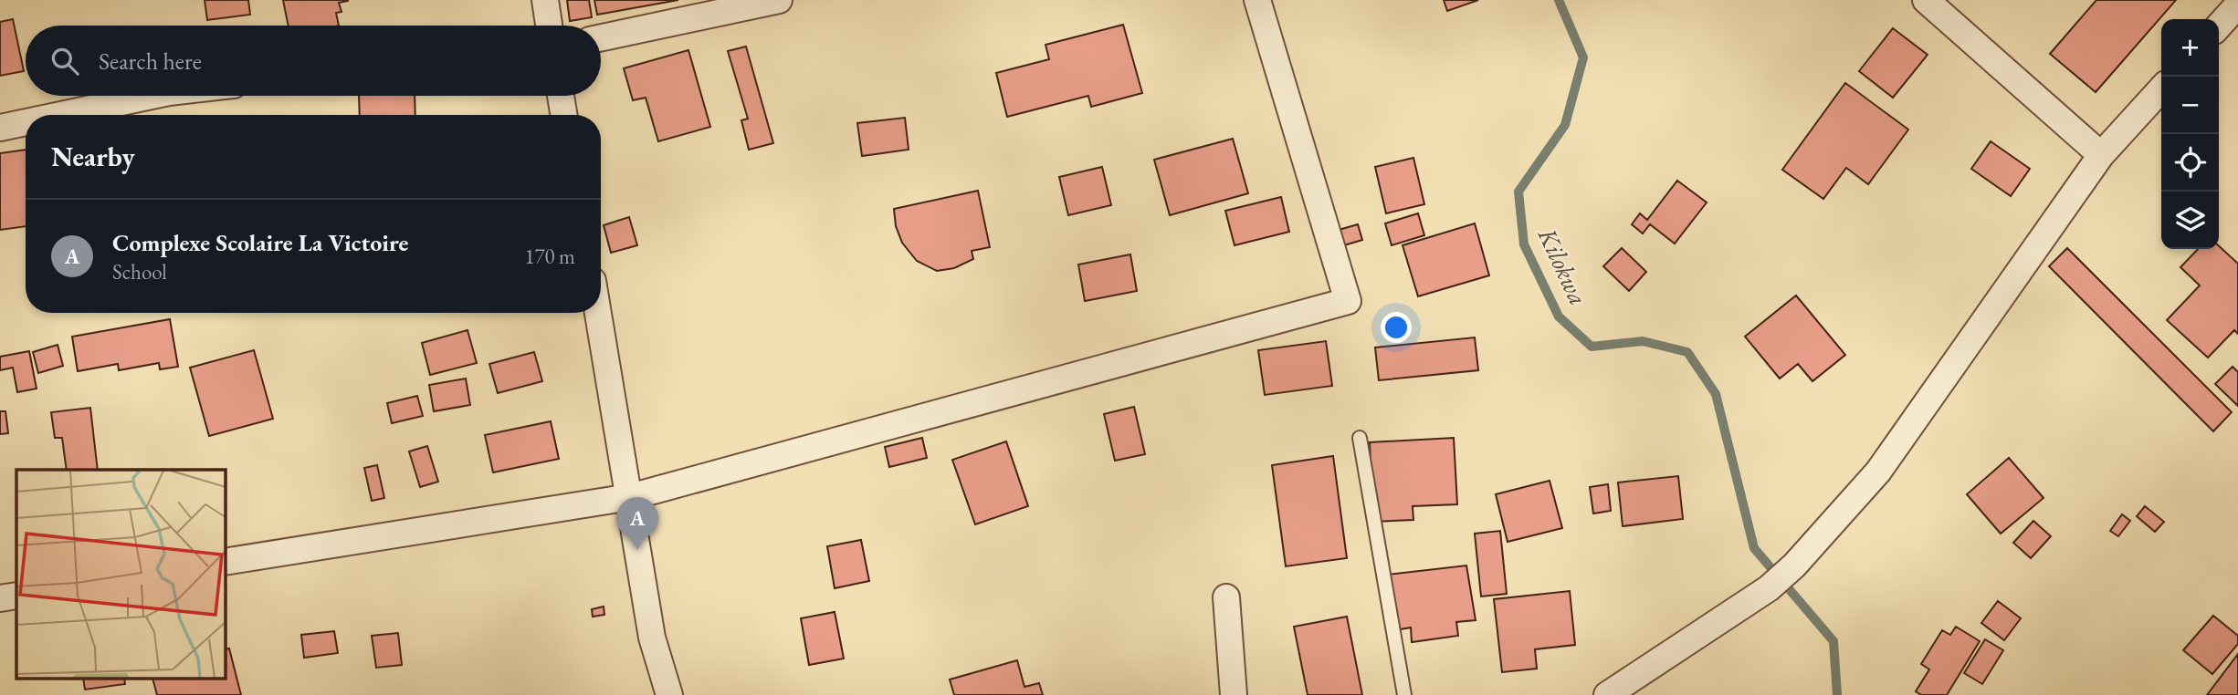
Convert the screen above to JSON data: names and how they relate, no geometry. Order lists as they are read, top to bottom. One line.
{"water":["Kilokwa"],"page":{"map_buttons":["+","−"],"search":"Search here","heading":"Nearby","list":[{"mark":"A","name":"Complexe Scolaire La Victoire","note":"School","value":"170 m"}],"pins":"A"}}
